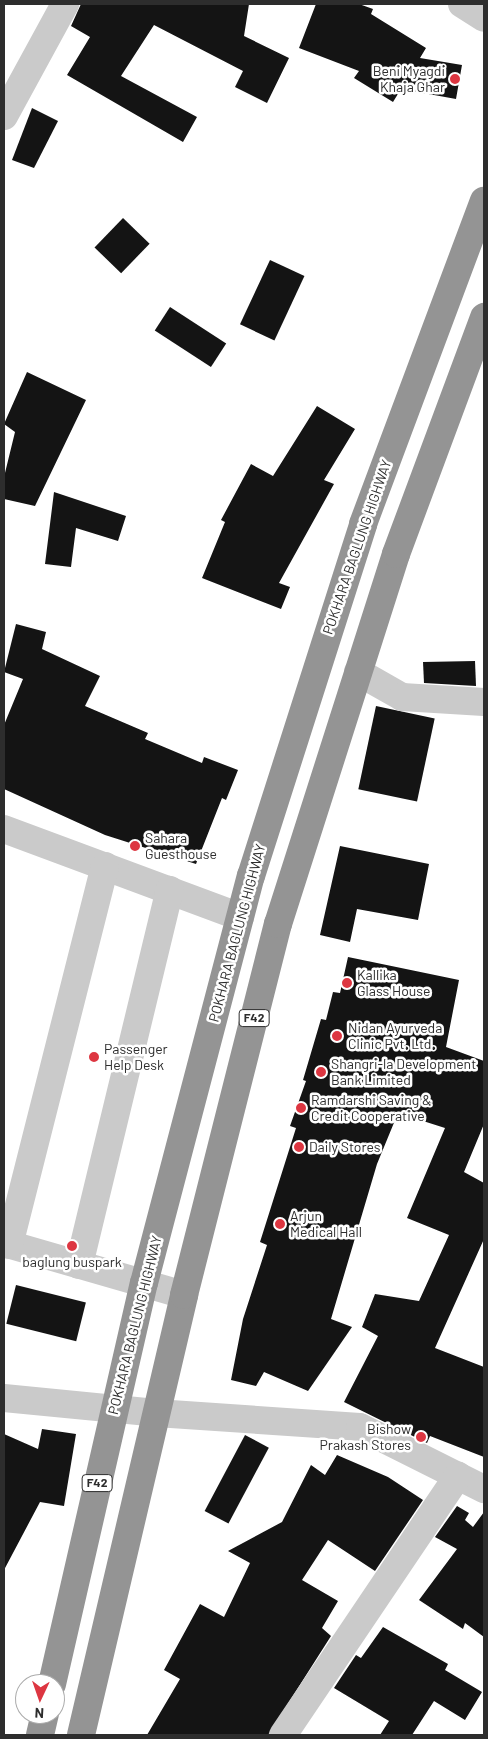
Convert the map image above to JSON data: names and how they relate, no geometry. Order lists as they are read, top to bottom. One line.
{"streets":{"highway":["POKHARA BAGLUNG HIGHWAY","F42"]},"places":["Beni Myagdi Khaja Ghar","Sahara Guesthouse","Kallika Glass House","Nidan Ayurveda Clinic Pvt. Ltd.","Passenger Help Desk","Shangri-la Development Bank Limited","Ramdarshi Saving & Credit Cooperative","Daily Stores","Arjun Medical Hall","baglung buspark","Bishow Prakash Stores"],"north":"bottom"}
